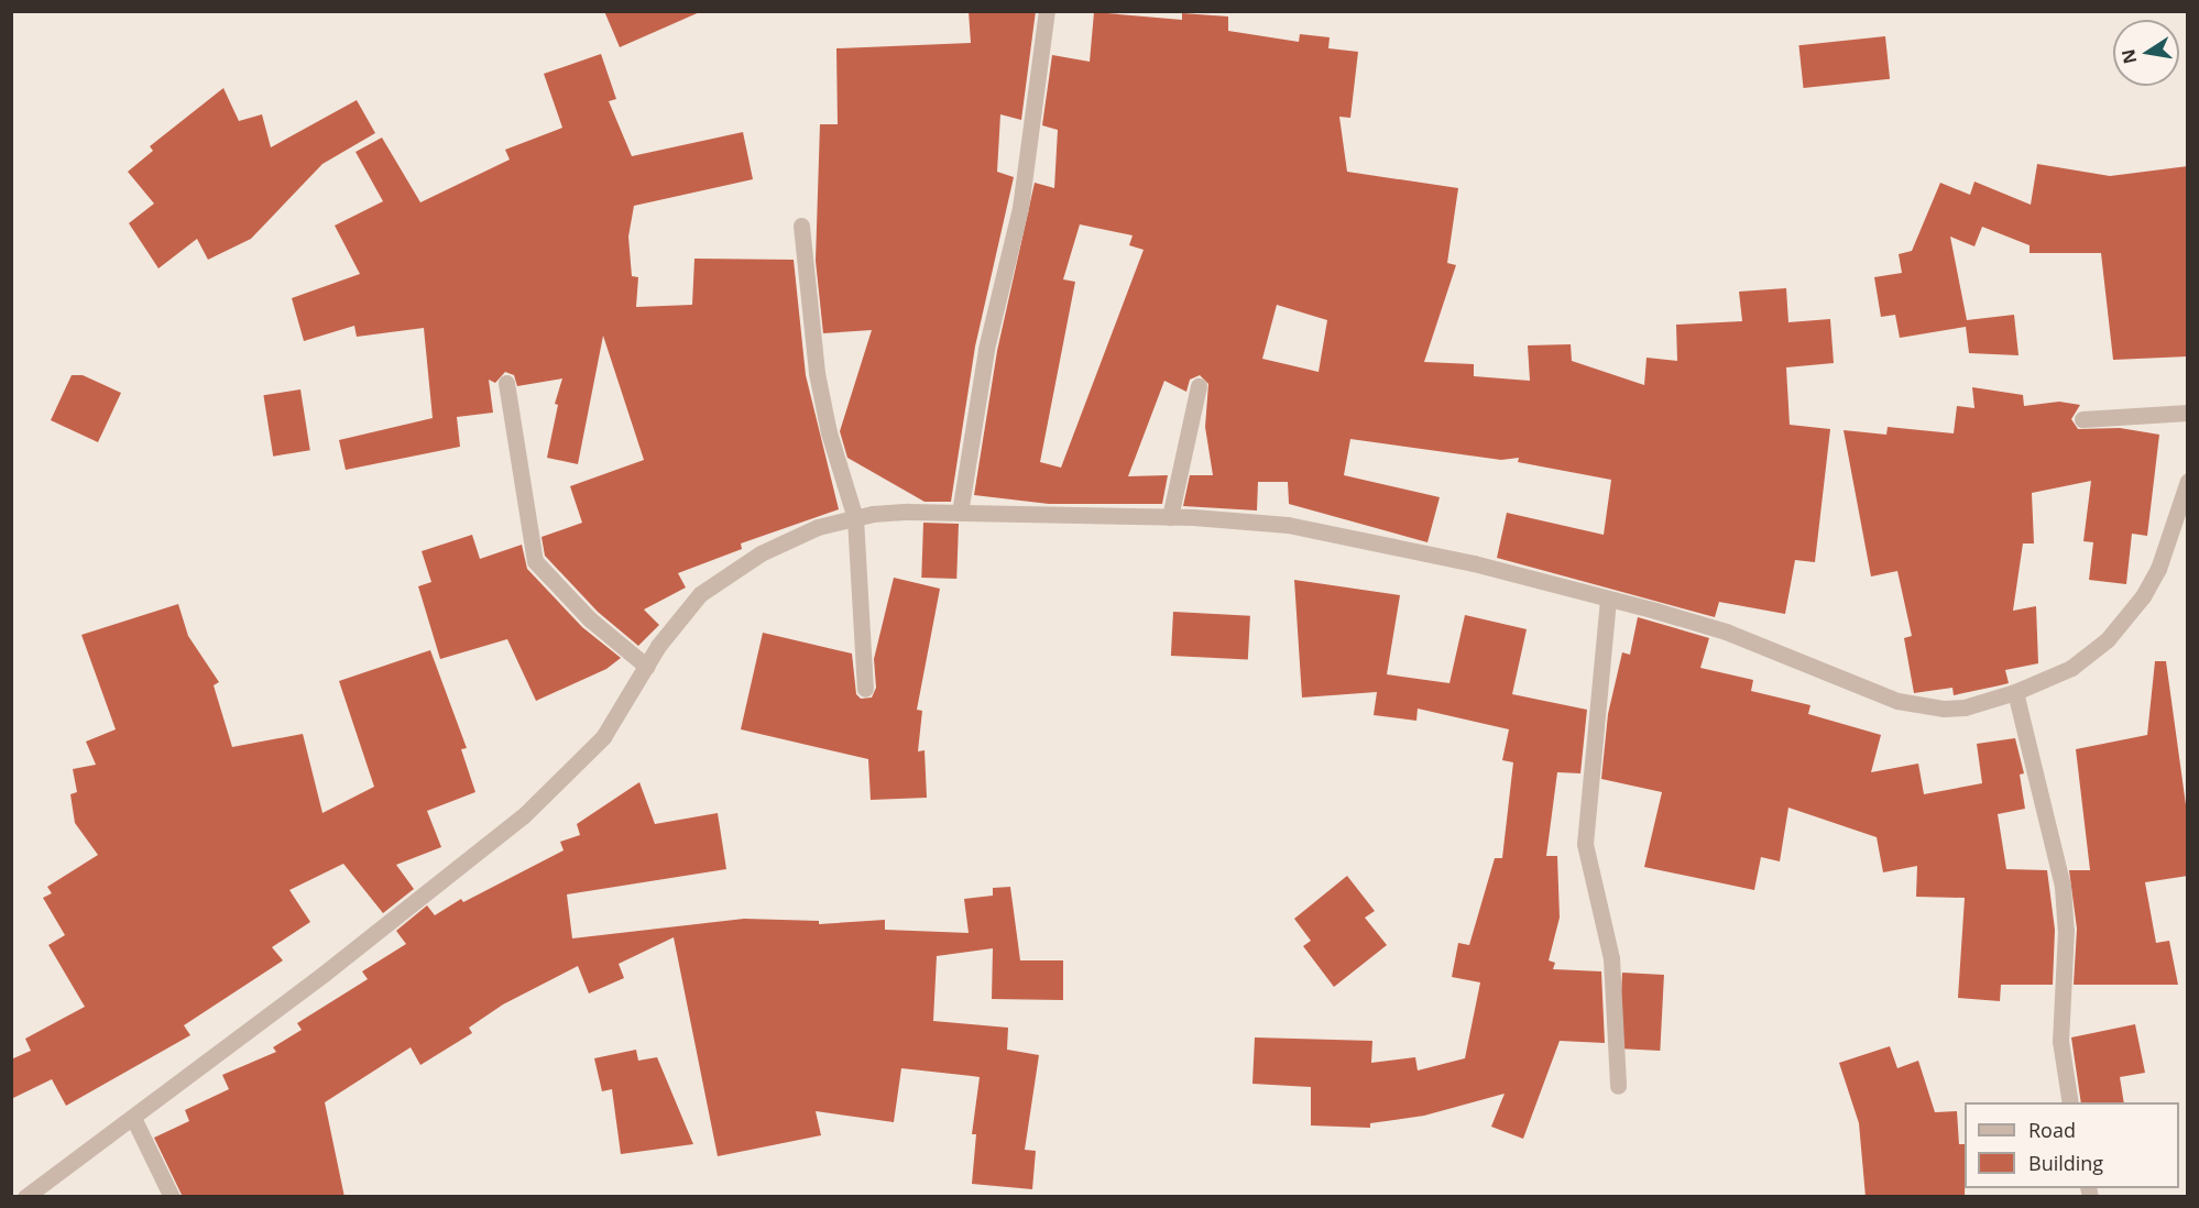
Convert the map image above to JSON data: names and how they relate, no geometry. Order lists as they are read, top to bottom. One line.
{"legend":["Road","Building"],"north":"left"}
